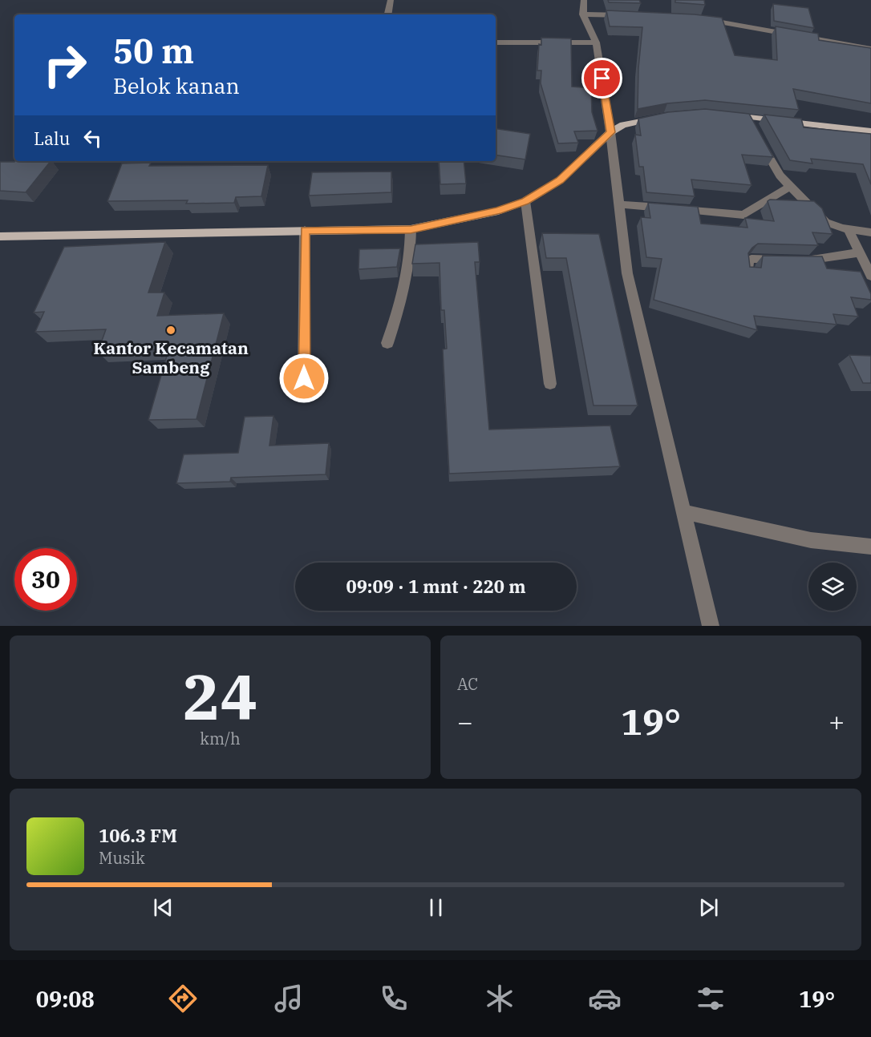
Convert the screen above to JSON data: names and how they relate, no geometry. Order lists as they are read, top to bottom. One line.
{"places":["Kantor Kecamatan Sambeng"],"page":{"turn":["50 m","Belok kanan"],"then":"Lalu","limit":"30","trip":"09:09 · 1 mnt · 220 m","tile":[["24","km/h"],"AC"],"heat":["−","19°","+"],"song":["106.3 FM","Musik"],"tabs":["09:08","19°"]}}
